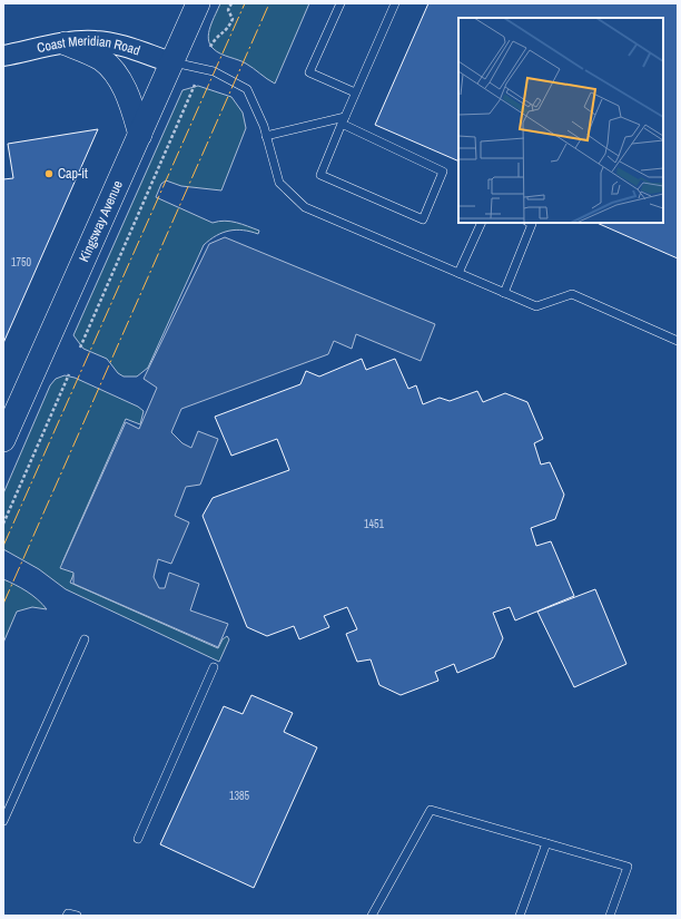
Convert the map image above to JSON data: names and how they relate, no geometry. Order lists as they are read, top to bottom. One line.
{"streets":{"main road":["Kingsway Avenue"],"street":["Coast Meridian Road"]},"crossings":[["Coast Meridian Road","Kingsway Avenue"]],"places":["Cap-it"],"house_numbers":["1750","1451","1385"]}
